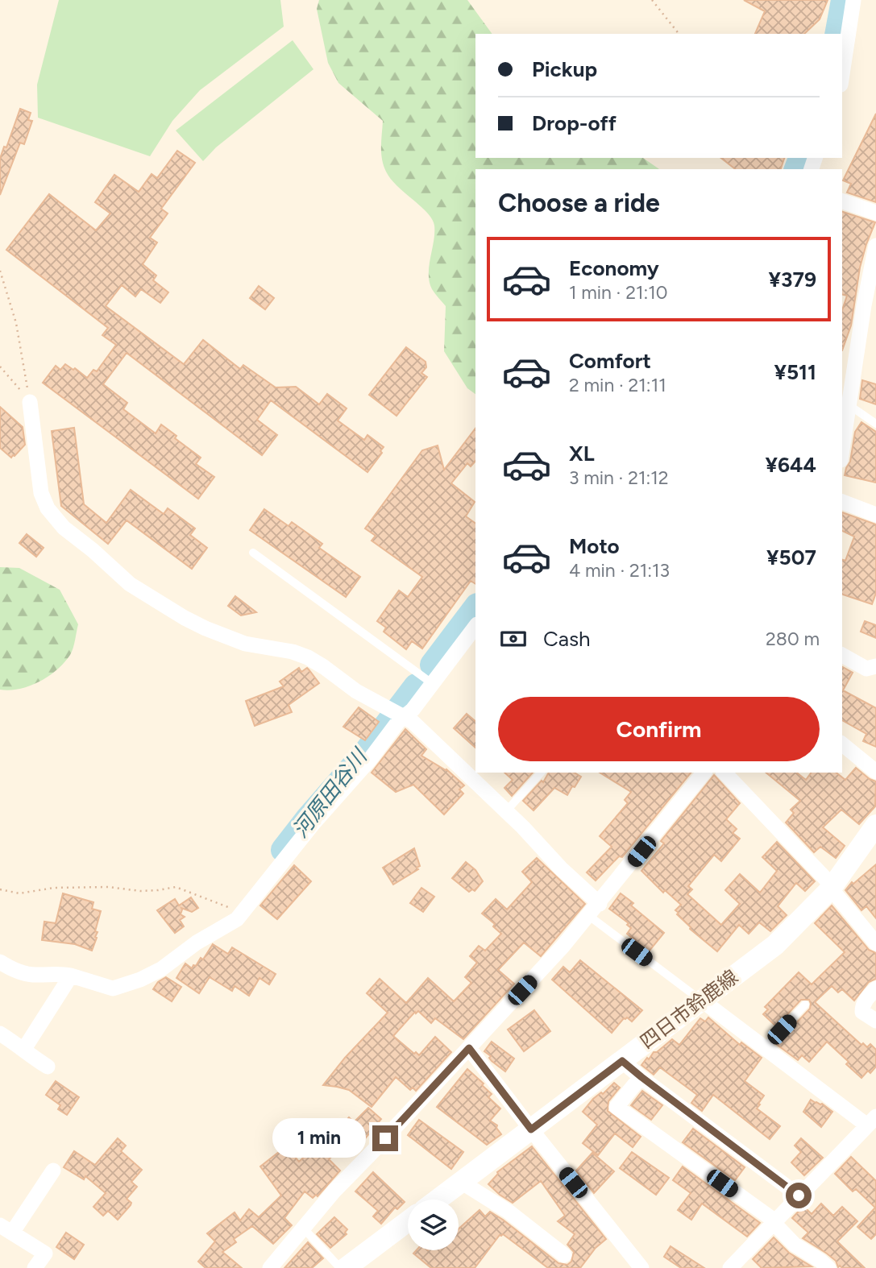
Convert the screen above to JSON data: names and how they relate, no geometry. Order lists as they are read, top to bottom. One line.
{"streets":{"main road":["四日市鈴鹿線"]},"water":["河原田谷川"],"page":{"banner":["Pickup","Drop-off"],"heading":"Choose a ride","list":[{"name":"Economy","note":"1 min · 21:10","value":"¥379"},{"name":"Comfort","note":"2 min · 21:11","value":"¥511"},{"name":"XL","note":"3 min · 21:12","value":"¥644"},{"name":"Moto","note":"4 min · 21:13","value":"¥507"}],"pay":["Cash","280 m"],"buttons":"Confirm","bubble":"1 min"}}
